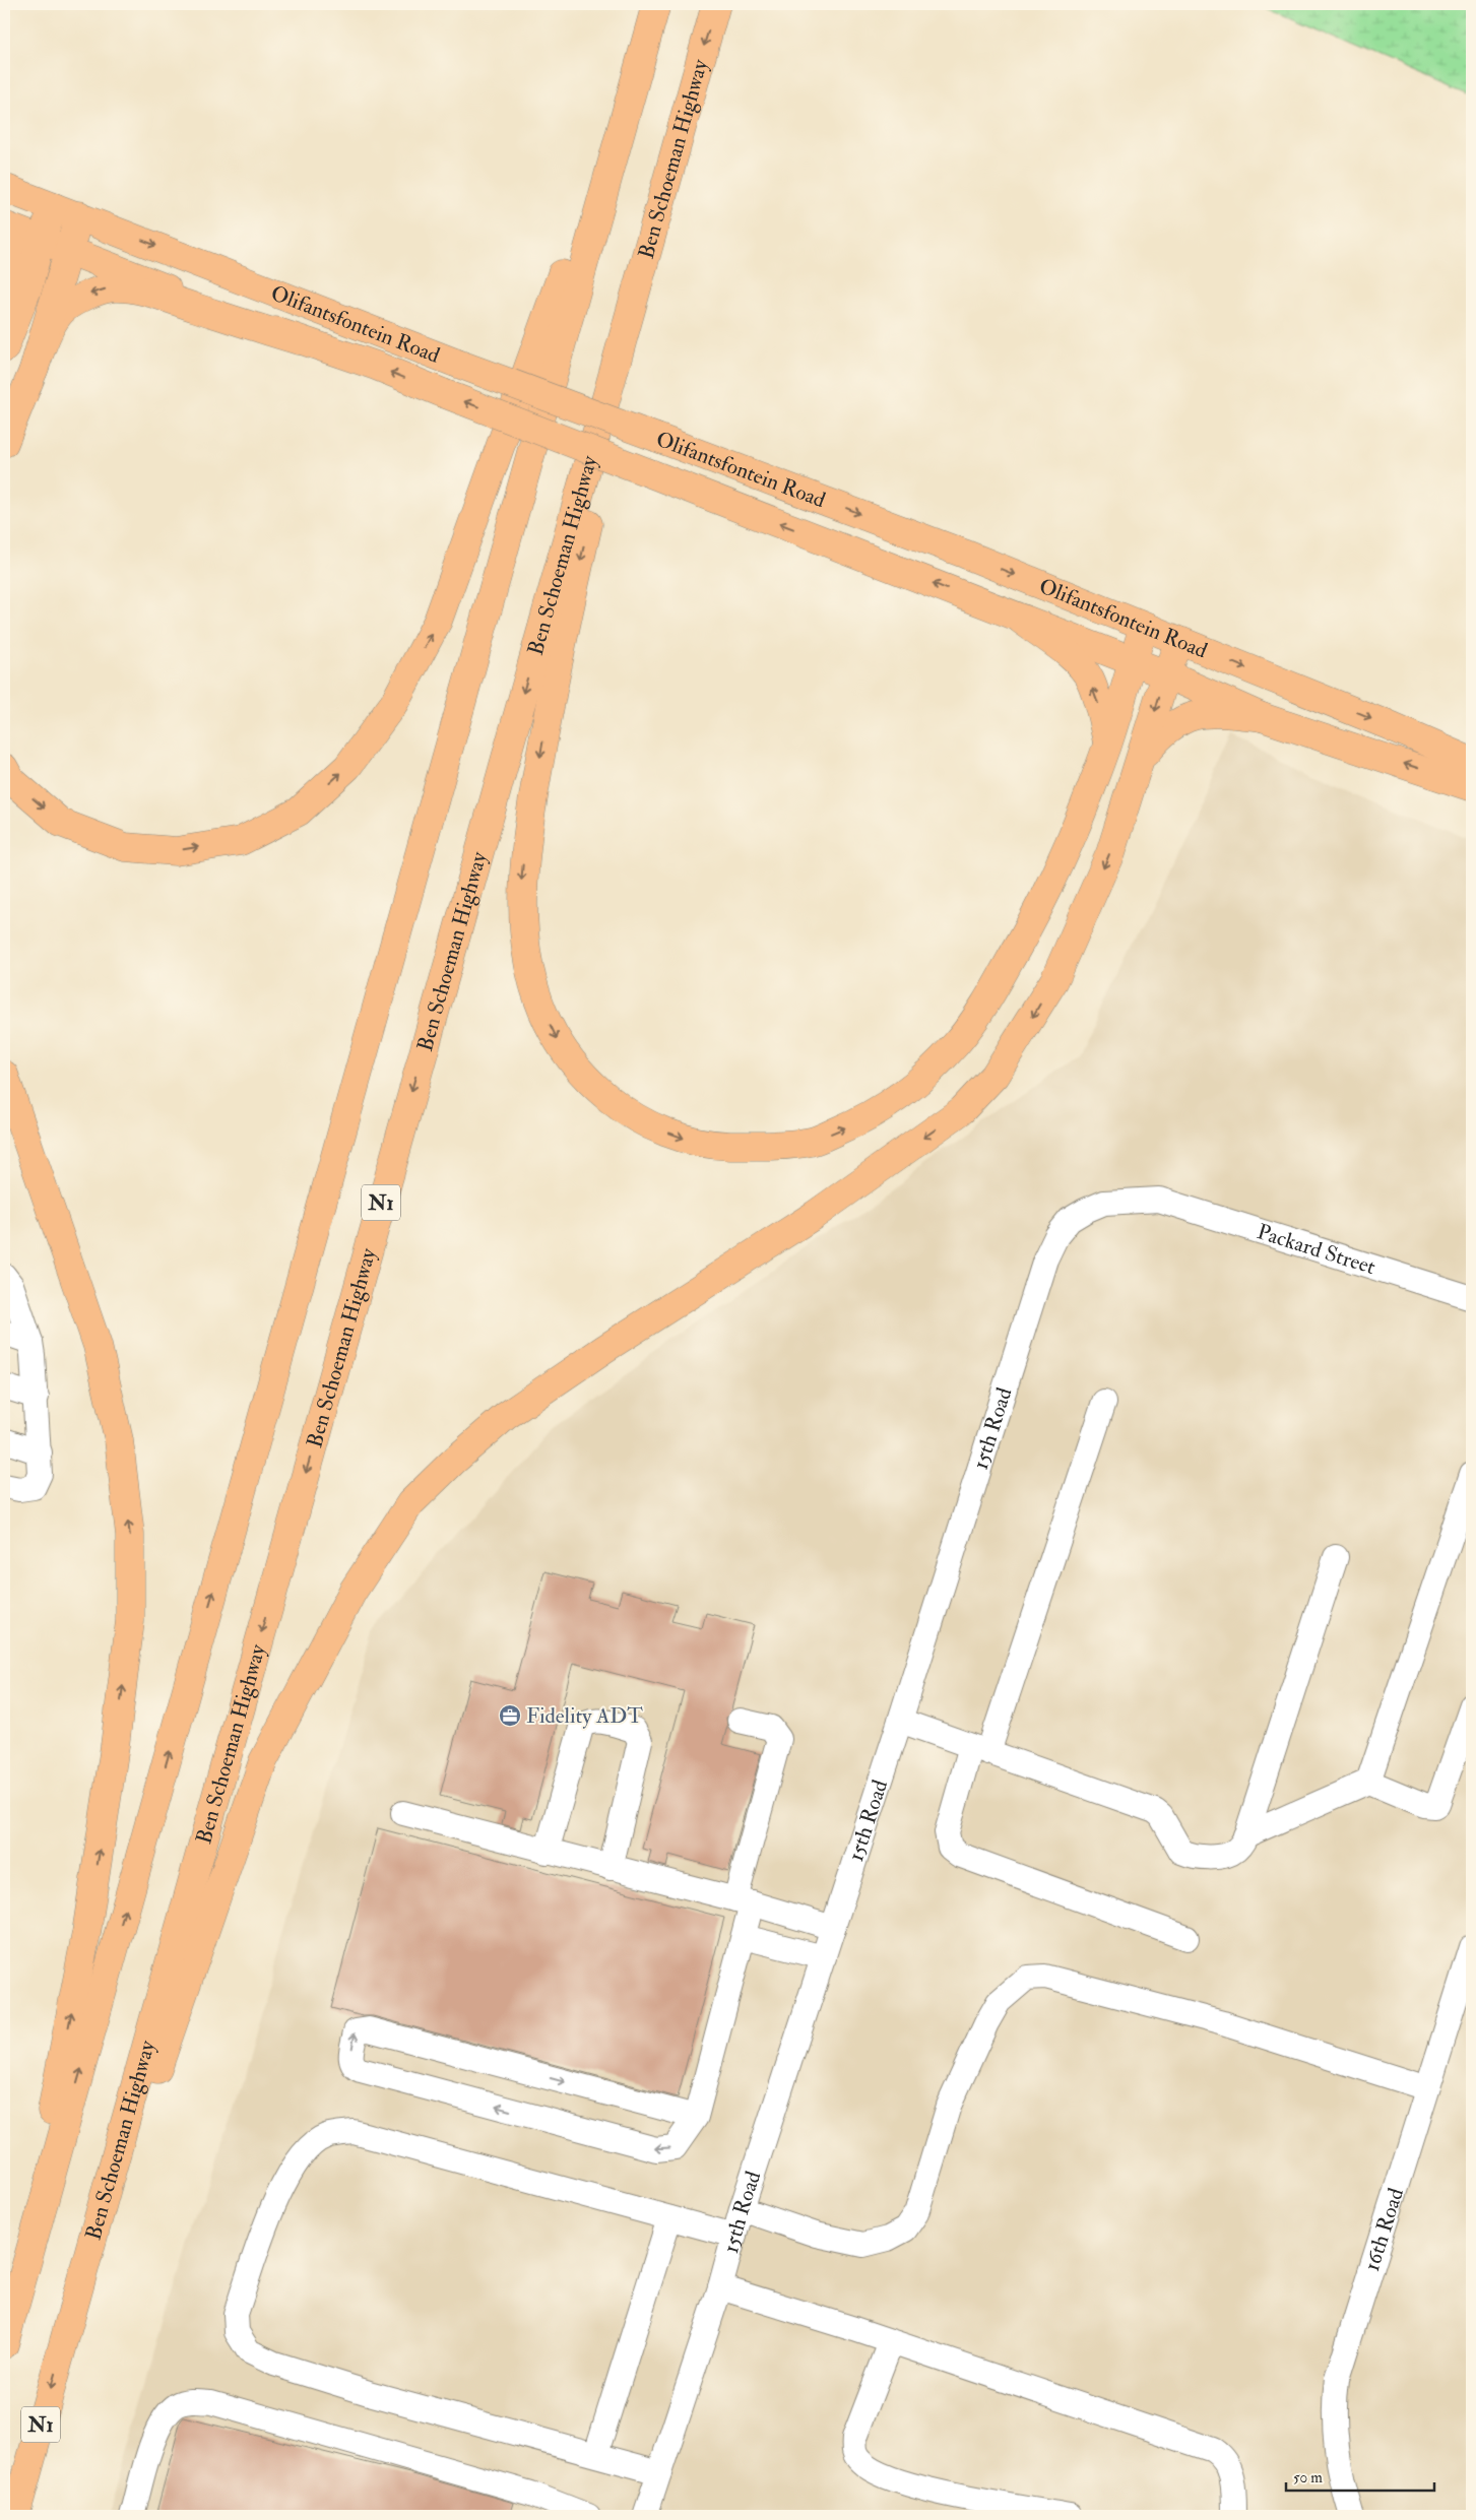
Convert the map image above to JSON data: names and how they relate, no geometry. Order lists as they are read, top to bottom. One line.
{"streets":{"main road":["Ben Schoeman Highway","Olifantsfontein Road","N1"],"street":["Packard Street","15th Road","16th Road"]},"crossings":[["Packard Street","15th Road"]],"places":{"office":["Fidelity ADT"]},"scale_bar":"50 m"}
